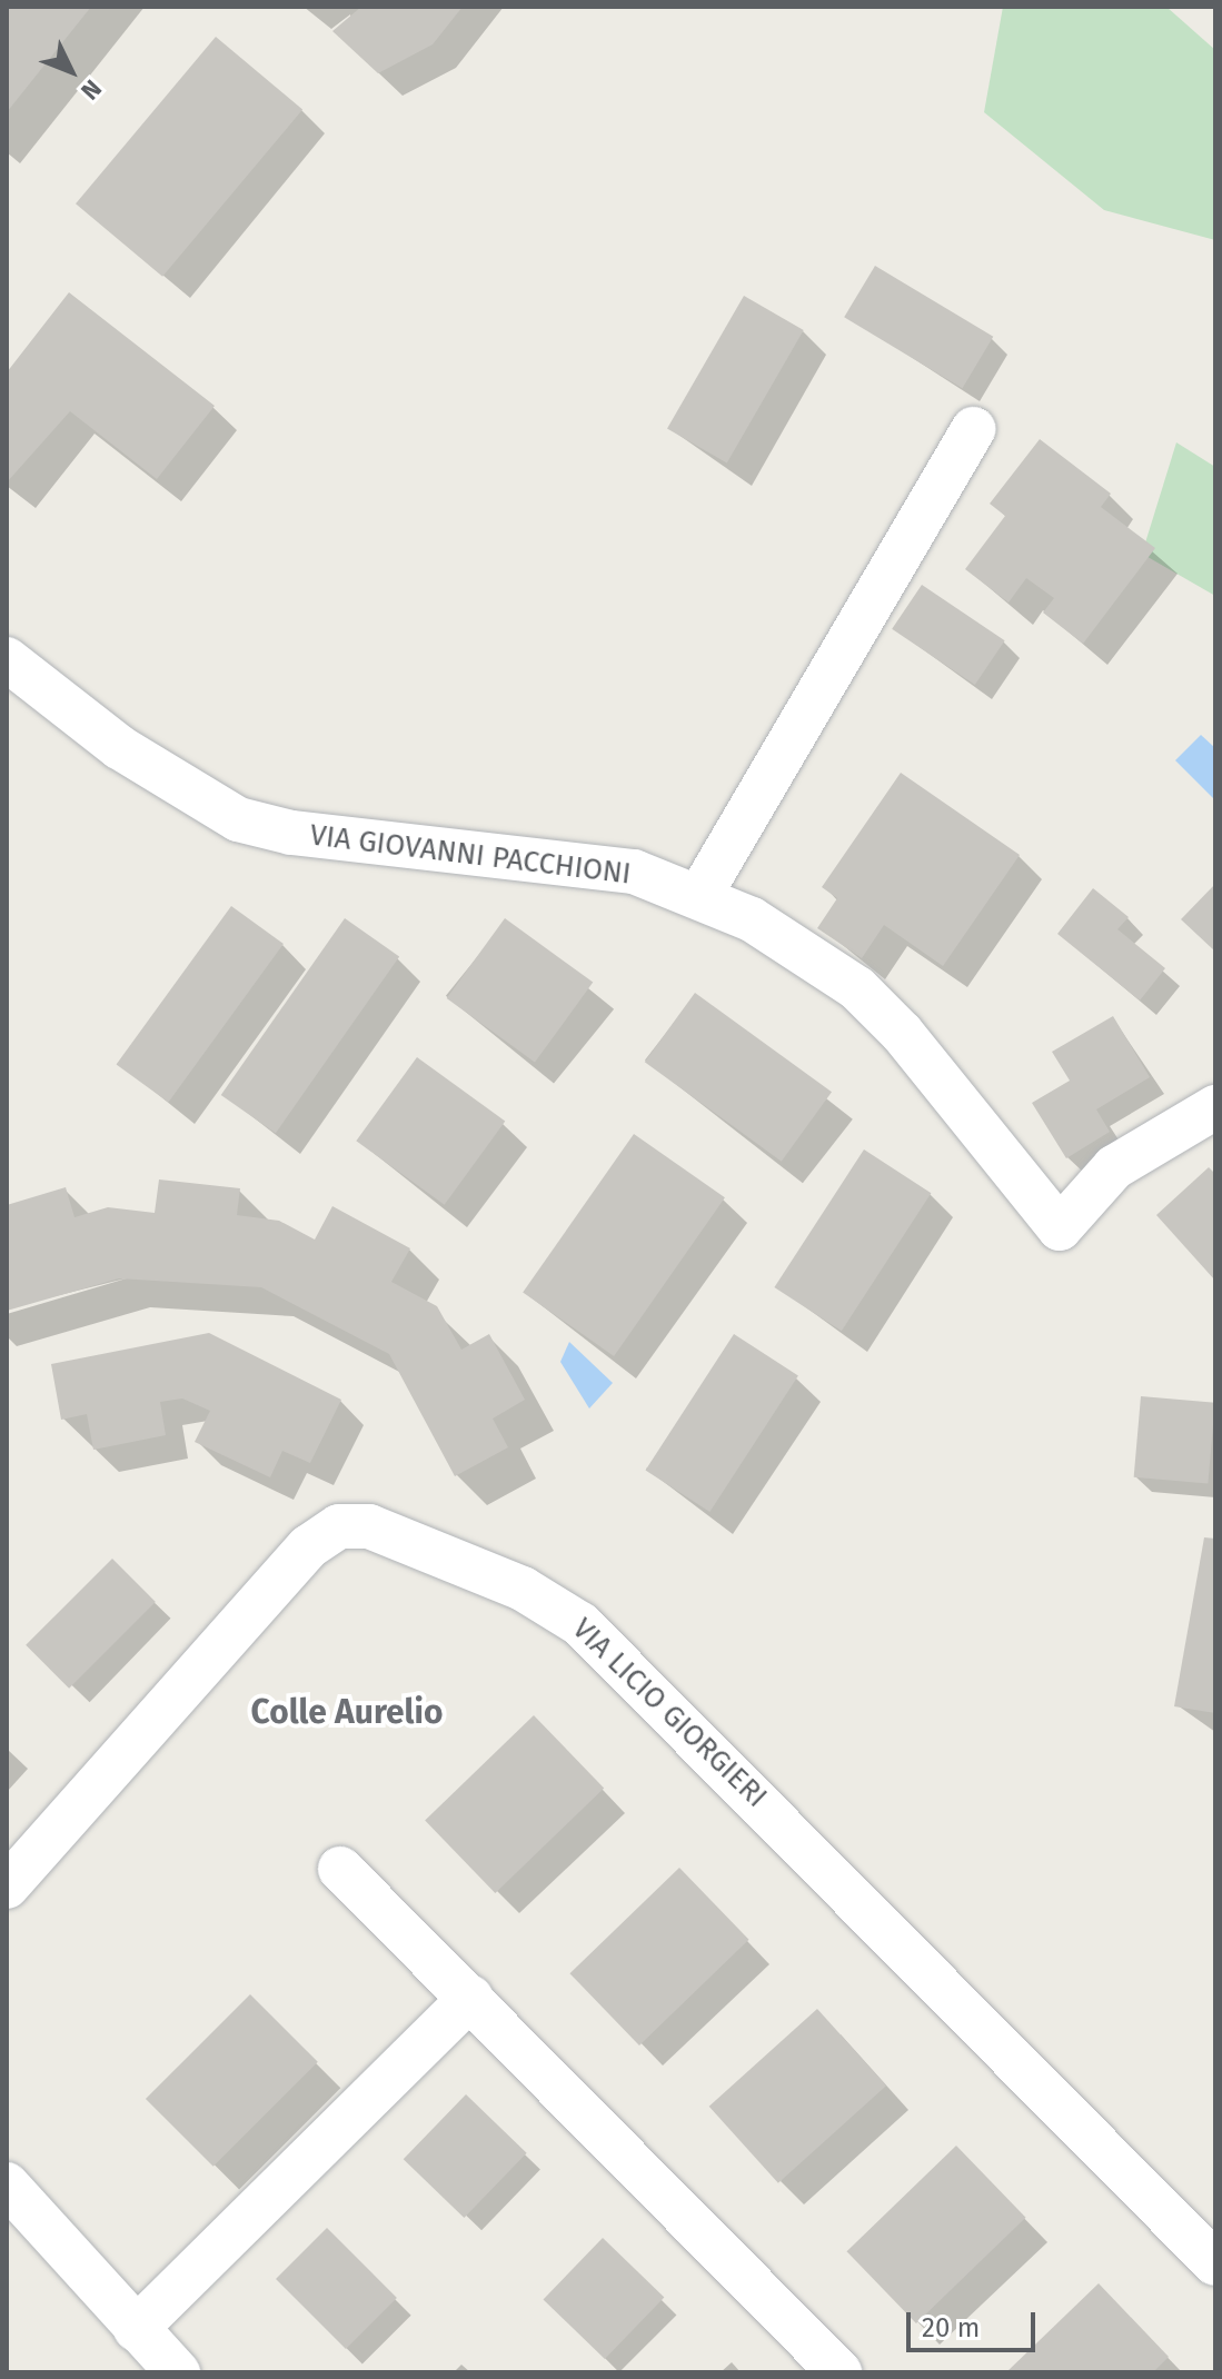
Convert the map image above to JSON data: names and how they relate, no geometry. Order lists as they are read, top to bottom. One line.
{"streets":{"street":["VIA GIOVANNI PACCHIONI","VIA LICIO GIORGIERI"]},"districts":["Colle Aurelio"],"scale_bar":"20 m","north":"bottom right"}
